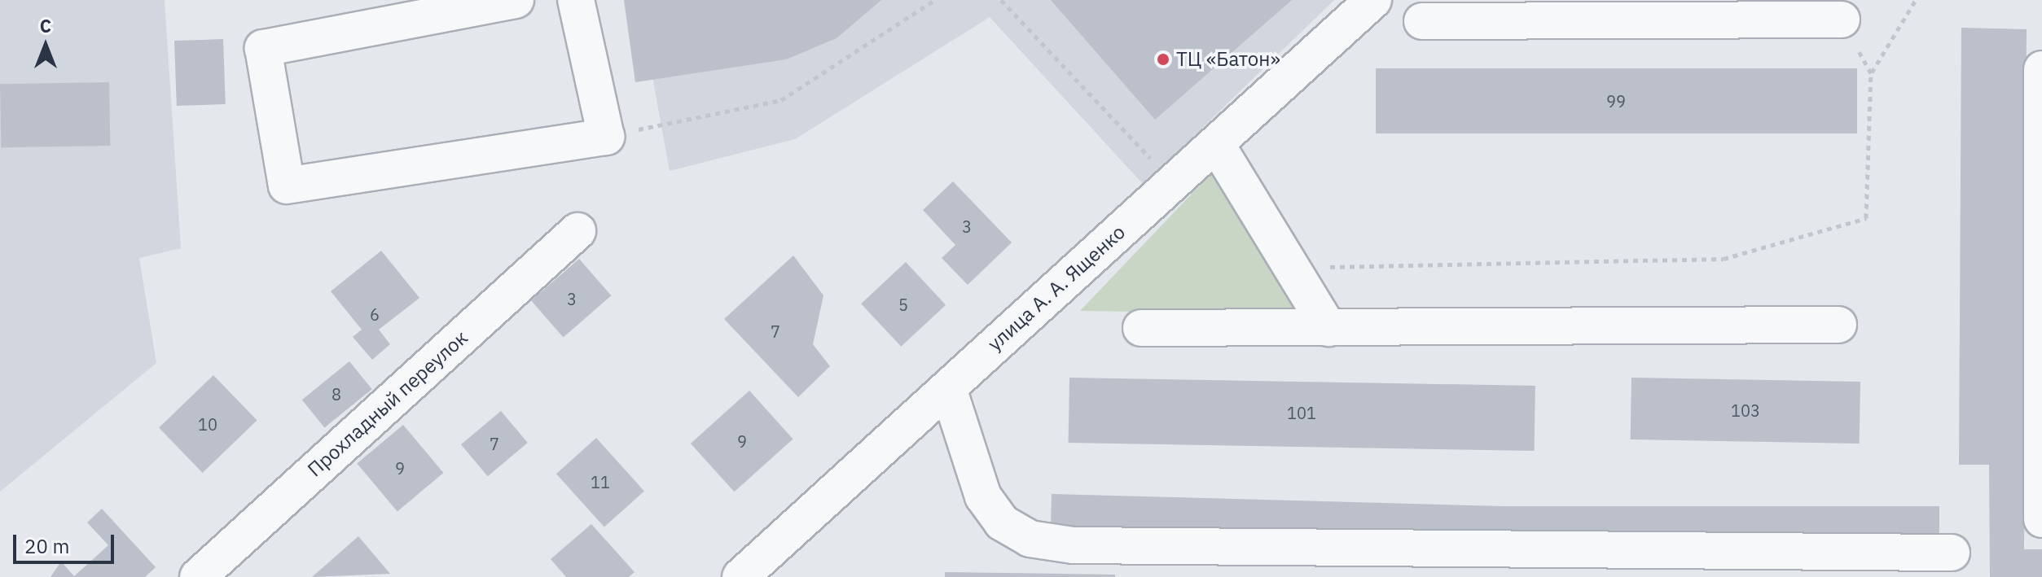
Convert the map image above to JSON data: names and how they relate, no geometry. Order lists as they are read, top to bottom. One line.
{"streets":{"street":["улица А. А. Ященко","Прохладный переулок"]},"places":["ТЦ «Батон»"],"house_numbers":["99","3","3","5","6","7","8","103","101","10","9","7","9","11"],"scale_bar":"20 m","north":"top"}
